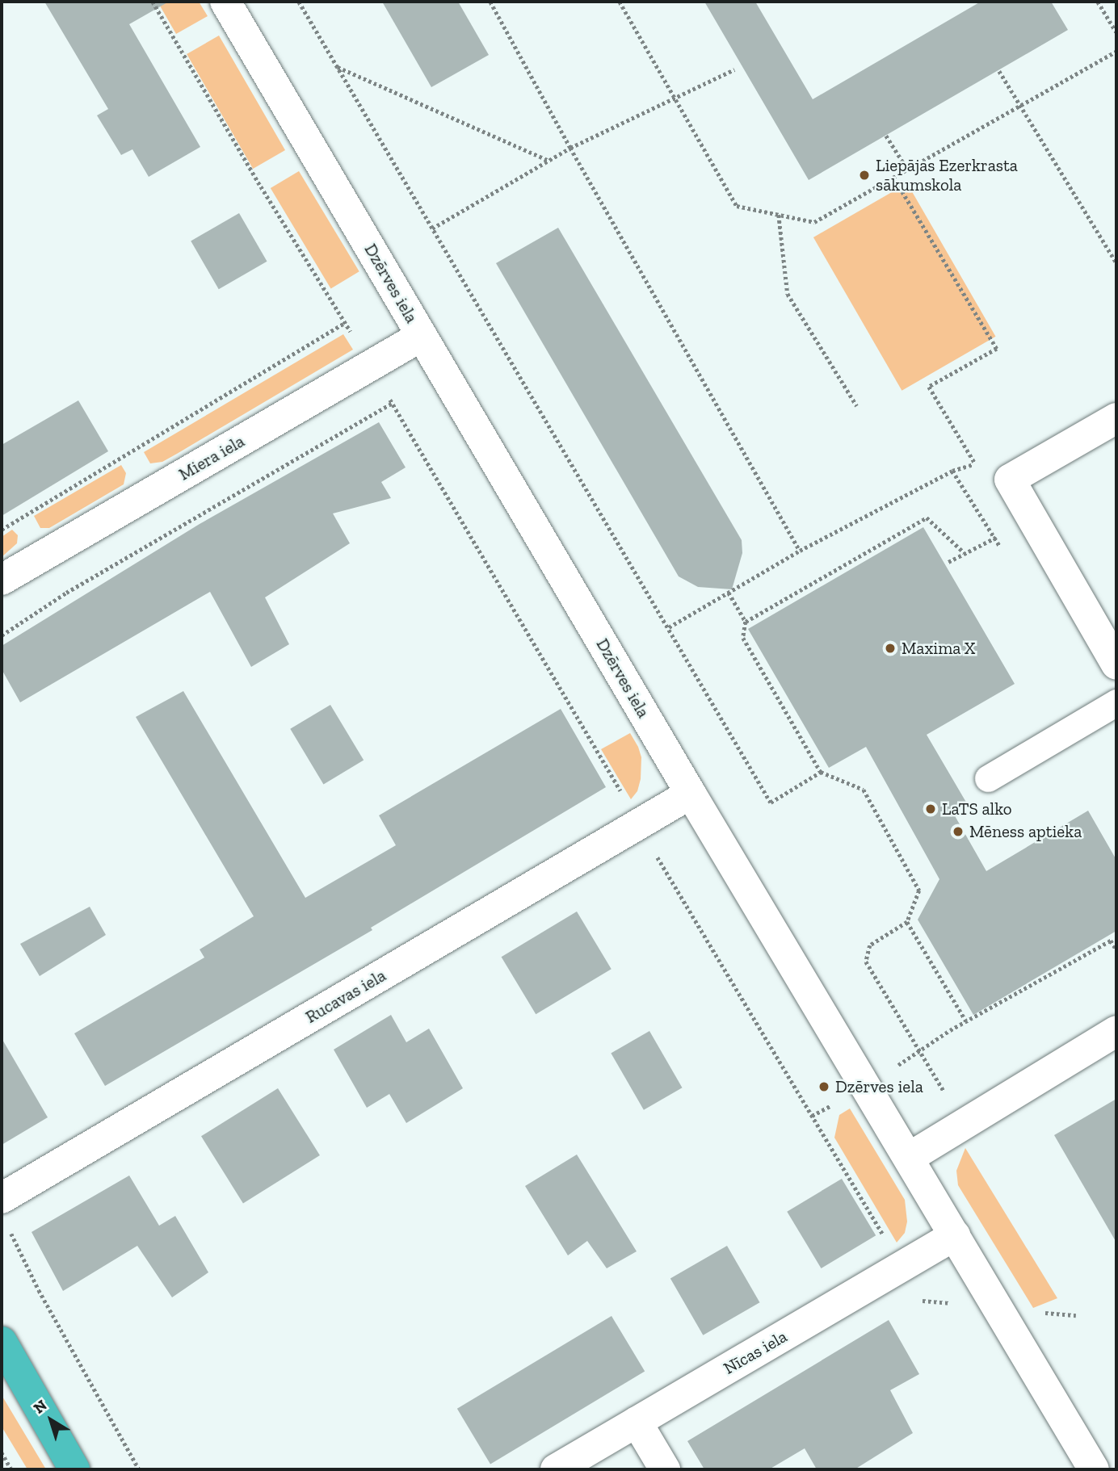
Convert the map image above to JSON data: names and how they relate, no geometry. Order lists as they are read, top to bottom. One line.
{"streets":{"street":["Dzērves iela","Miera iela","Rucavas iela","Nīcas iela"]},"crossings":[["Dzērves iela","Miera iela"],["Dzērves iela","Rucavas iela"],["Dzērves iela","Nīcas iela"]],"places":["Liepājas Ezerkrasta sākumskola","Maxima X","LaTS alko","Mēness aptieka","Dzērves iela"],"north":"top left"}
